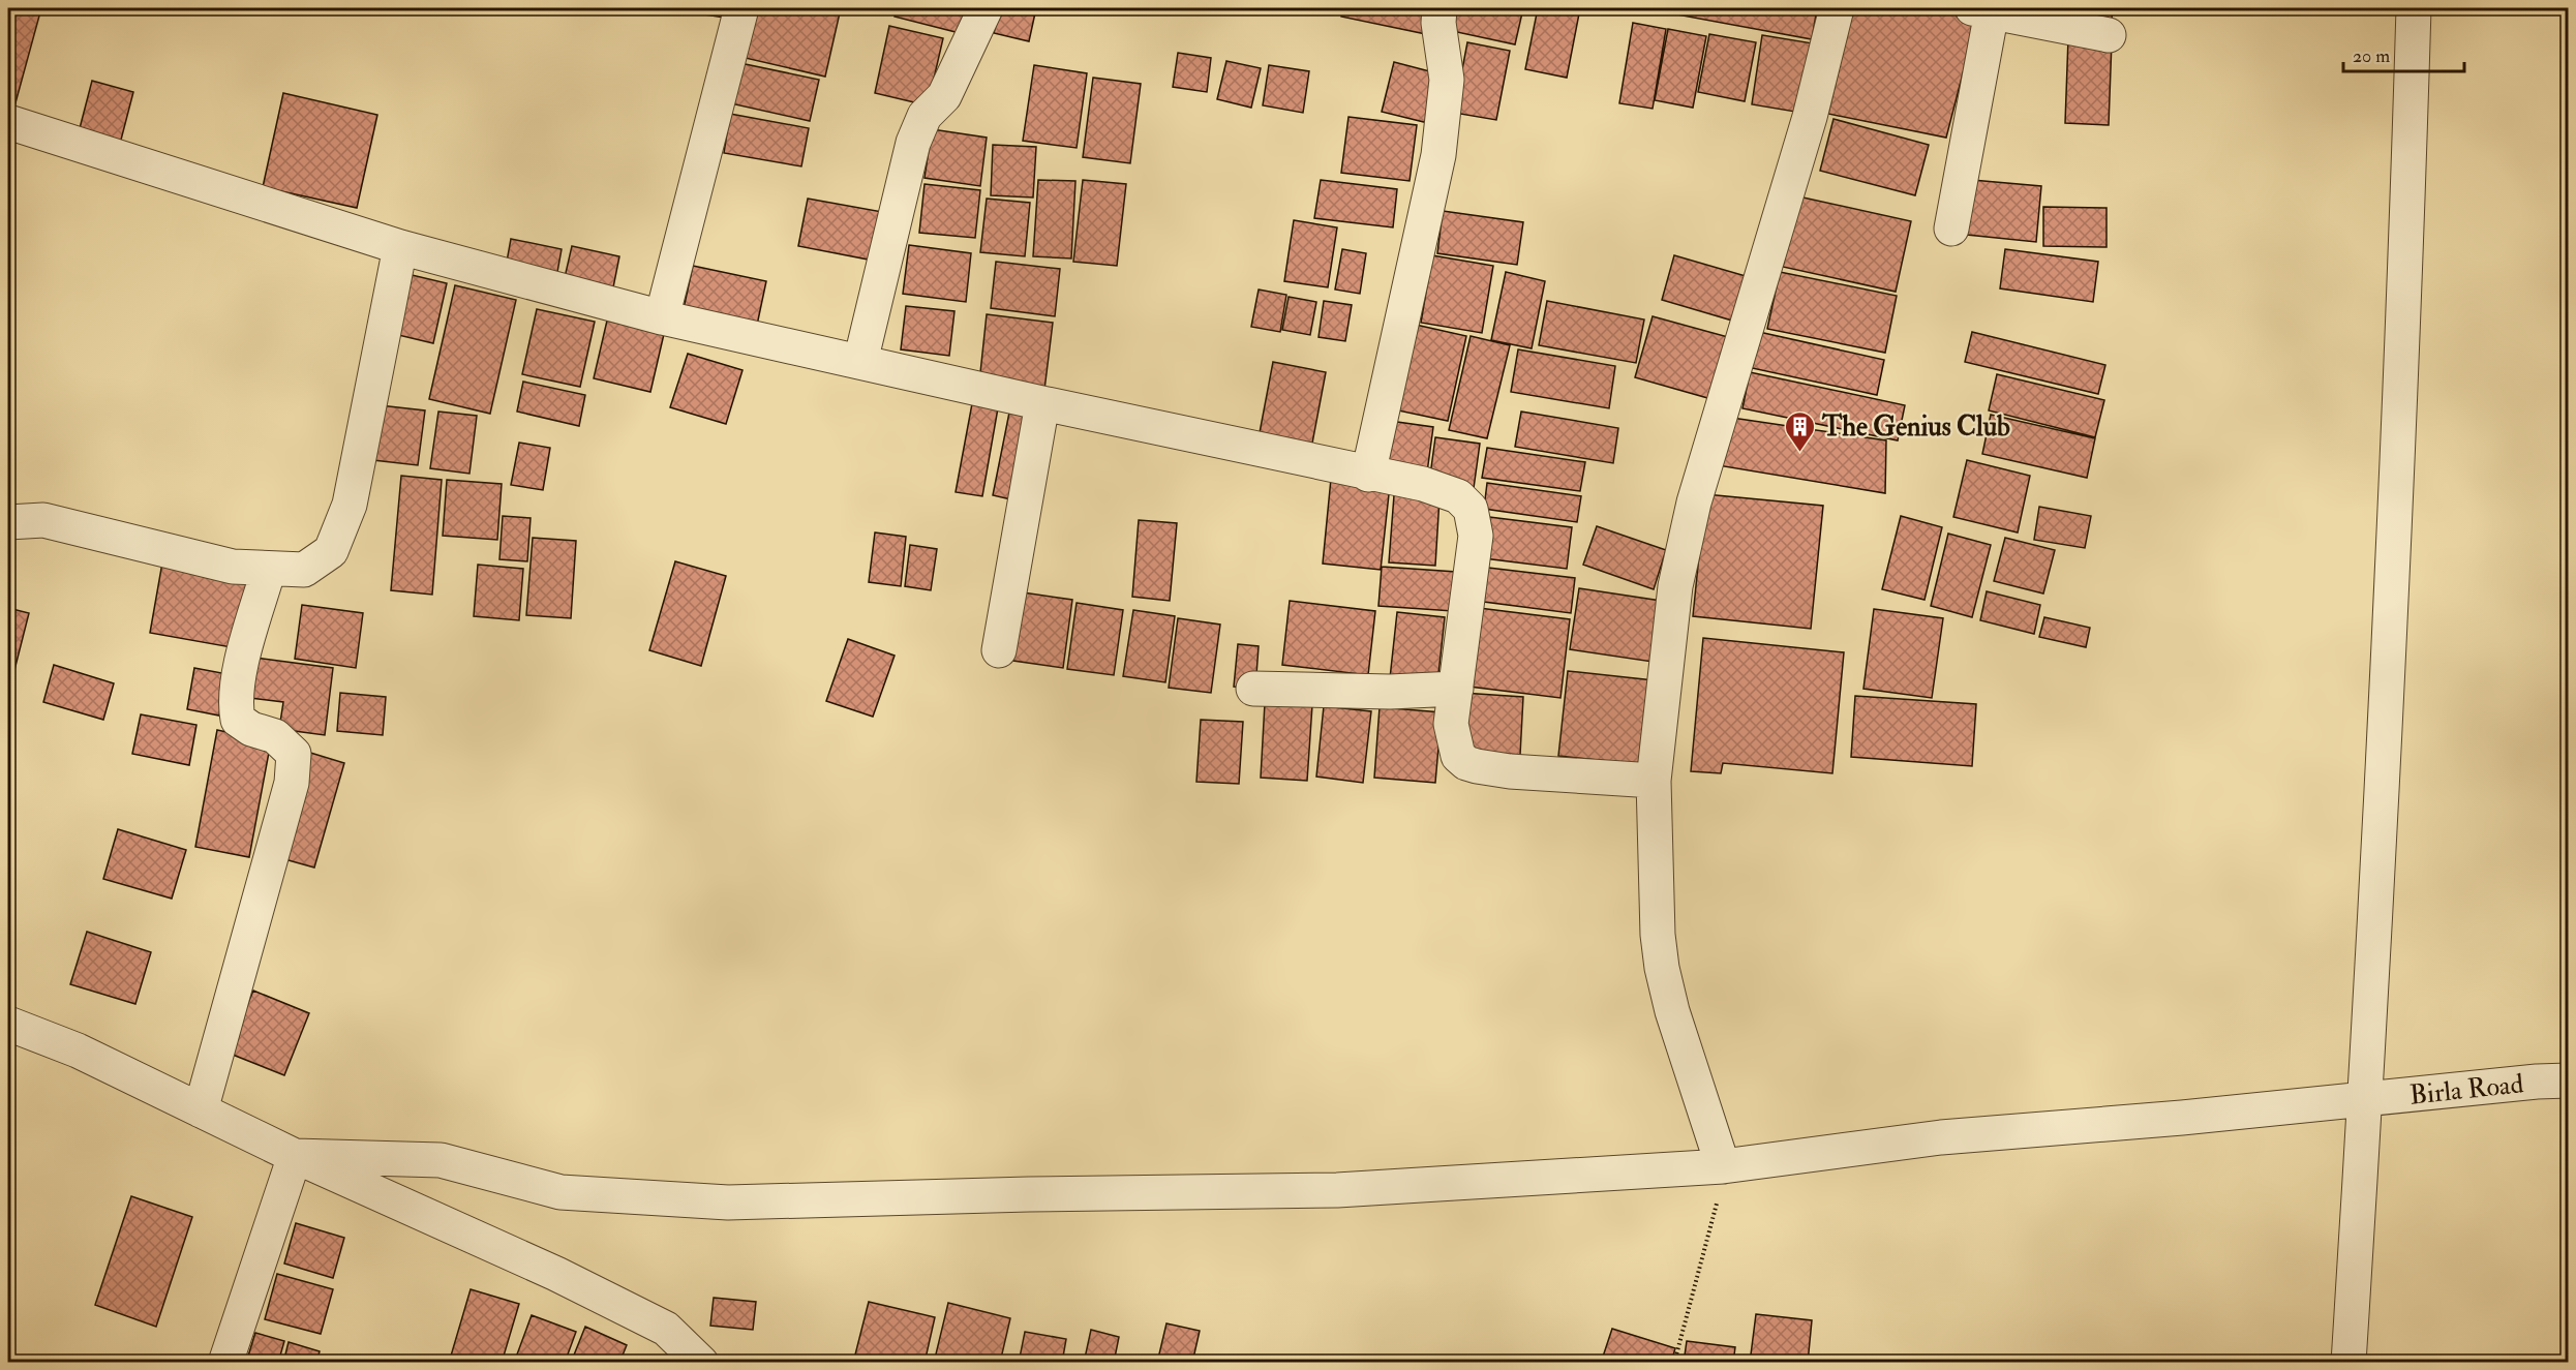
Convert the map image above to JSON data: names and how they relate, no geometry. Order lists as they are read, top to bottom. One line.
{"streets":{"street":["Birla Road"]},"places":{"building":["The Genius Club"]},"scale_bar":"20 m"}
